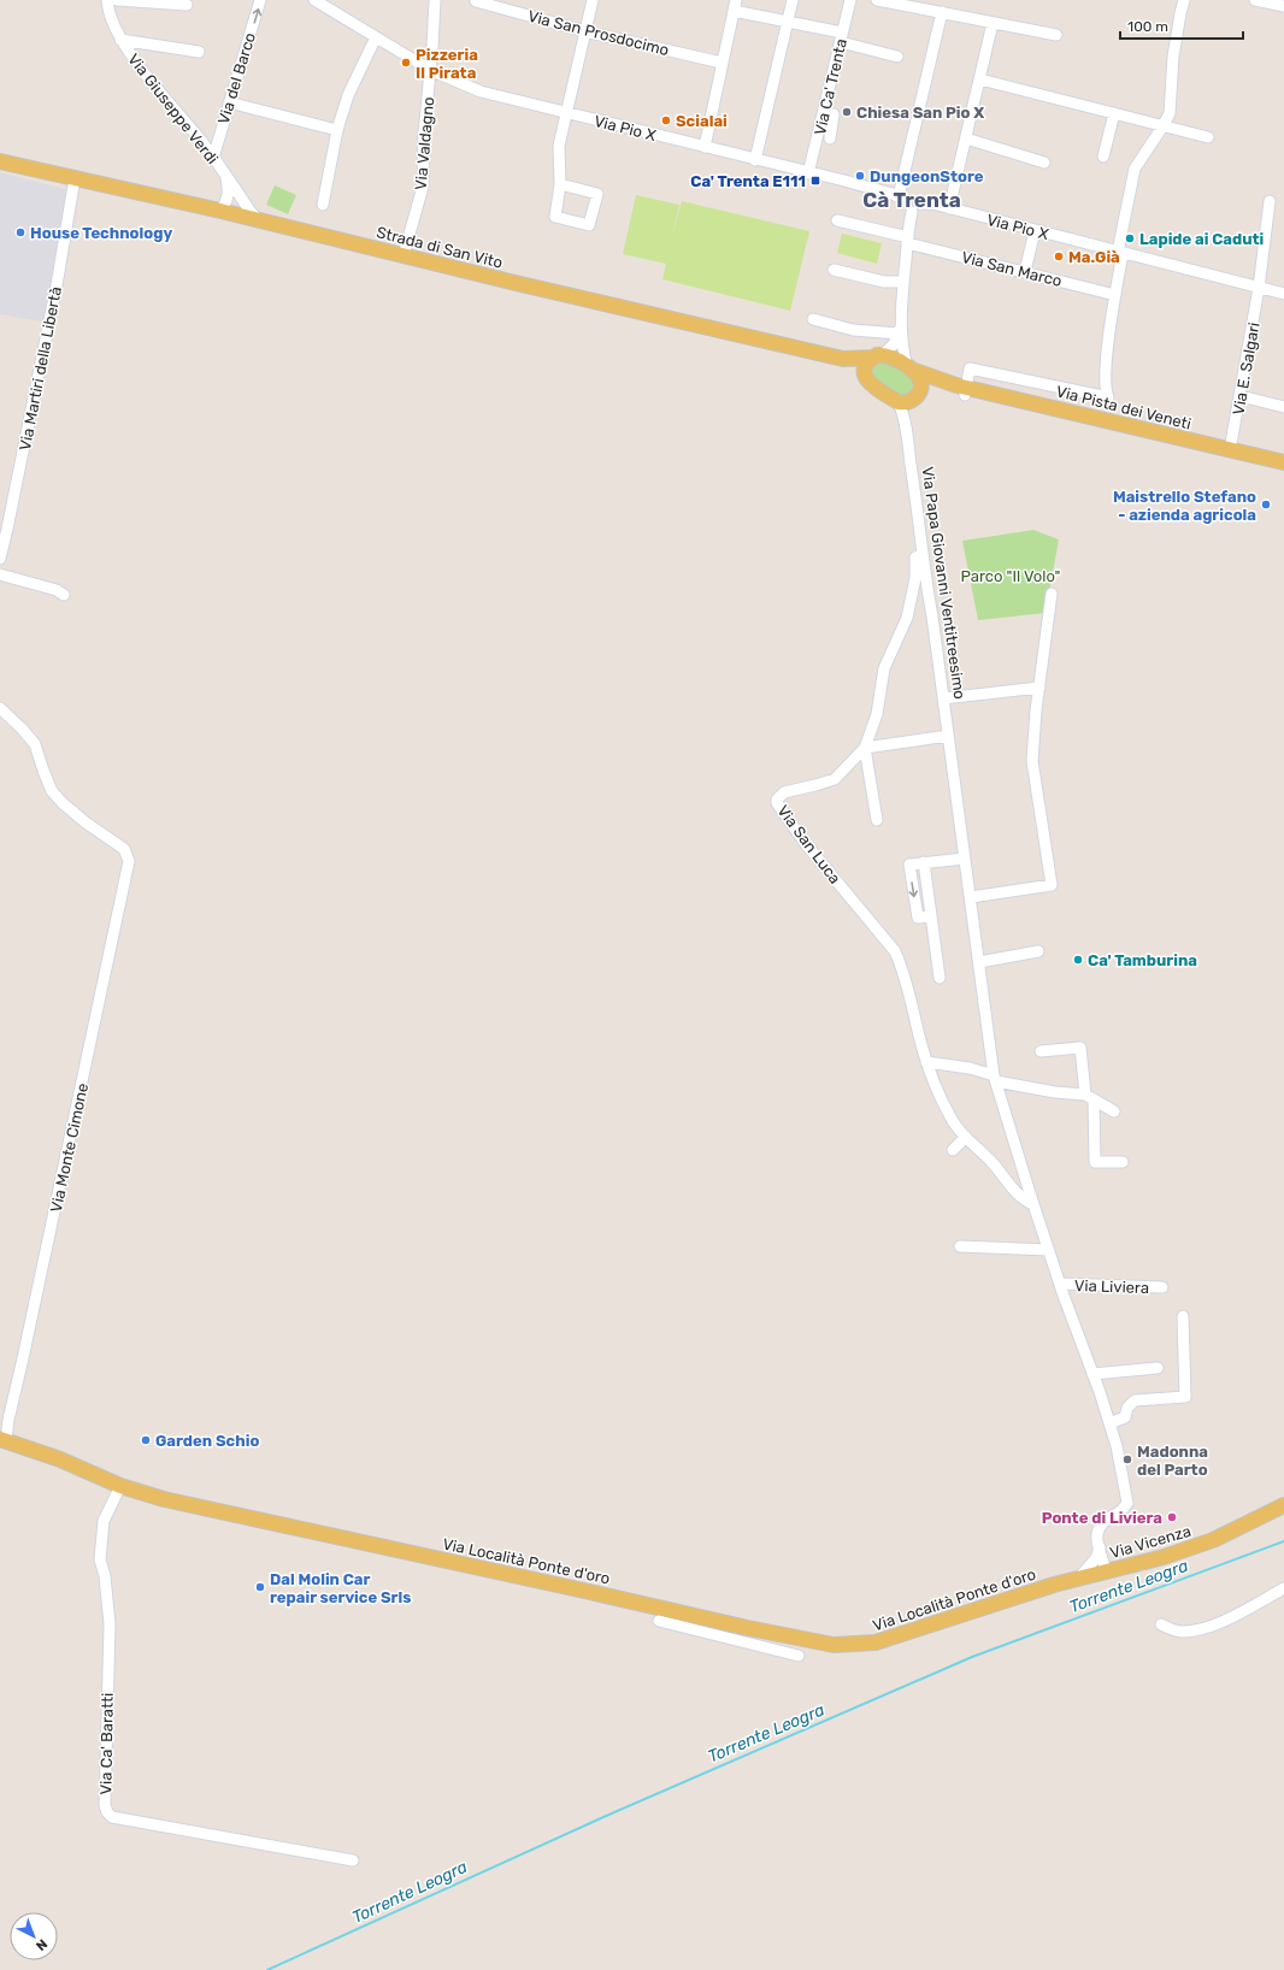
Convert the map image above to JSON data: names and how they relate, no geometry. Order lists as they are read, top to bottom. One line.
{"streets":{"main road":["Strada di San Vito","Via Pista dei Veneti","Via Papa Giovanni Ventitreesimo","Via Vicenza","Via Località Ponte d'oro"],"street":["Via San Prosdocimo","Via del Barco","Via Ca' Trenta","Via Giuseppe Verdi","Via Pio X","Via Valdagno","Via San Marco","Via Martiri della Libertà","Via E. Salgari","Via San Luca","Via Monte Cimone","Via Liviera","Via Ca' Baratti"]},"crossings":[["Via del Barco","Via Giuseppe Verdi"],["Via Ca' Trenta","Via Pio X"],["Via Giuseppe Verdi","Strada di San Vito"],["Via Pio X","Via Valdagno"],["Via Pio X","Via E. Salgari"],["Via Pio X","Via Papa Giovanni Ventitreesimo"],["Via Valdagno","Strada di San Vito"],["Strada di San Vito","Via Martiri della Libertà"],["Strada di San Vito","Via Pista dei Veneti"],["Strada di San Vito","Via Papa Giovanni Ventitreesimo"],["Via San Marco","Via Papa Giovanni Ventitreesimo"],["Via E. Salgari","Via Pista dei Veneti"],["Via Pista dei Veneti","Via Papa Giovanni Ventitreesimo"],["Via Papa Giovanni Ventitreesimo","Via San Luca"],["Via Papa Giovanni Ventitreesimo","Via Liviera"],["Via San Luca","Via Liviera"],["Via Monte Cimone","Via Località Ponte d'oro"],["Via Liviera","Via Vicenza"],["Via Vicenza","Via Località Ponte d'oro"],["Via Località Ponte d'oro","Via Ca' Baratti"]],"one_way":["Via del Barco"],"districts":["Cà Trenta"],"water":["Torrente Leogra"],"parks":["Parco \"Il Volo\""],"places":{"other":["Pizzeria Il Pirata","Chiesa San Pio X","Scialai","DungeonStore","House Technology","Lapide ai Caduti","Ma.Già","Maistrello Stefano - azienda agricola","Ca' Tamburina","Garden Schio","Madonna del Parto","Ponte di Liviera","Dal Molin Car repair service Srls"],"transit":["Ca' Trenta E111"]},"scale_bar":"100 m","north":"bottom right"}
